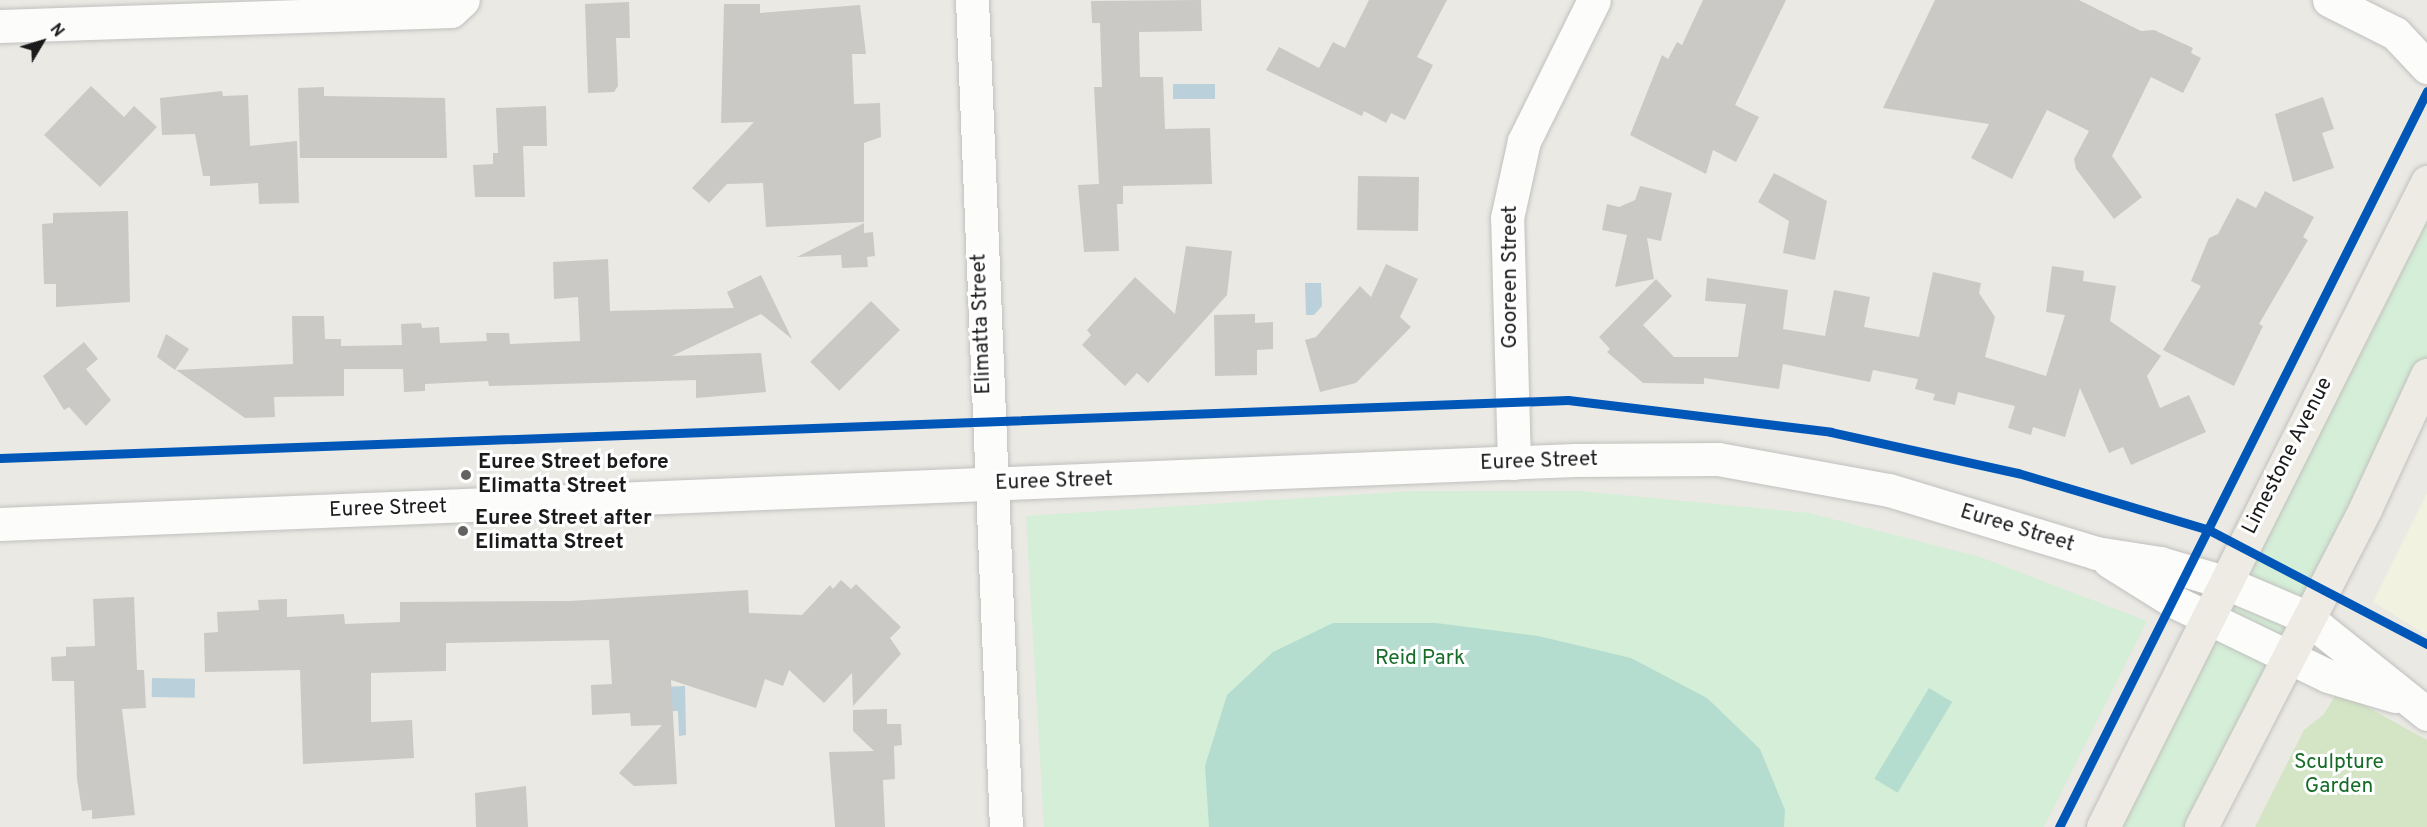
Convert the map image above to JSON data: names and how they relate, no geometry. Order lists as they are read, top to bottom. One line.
{"streets":{"main road":["Limestone Avenue"],"street":["Gooreen Street","Elimatta Street","Euree Street"]},"crossings":[["Gooreen Street","Euree Street"],["Elimatta Street","Euree Street"],["Limestone Avenue","Euree Street"]],"parks":["Reid Park","Sculpture Garden"],"places":["Euree Street before Elimatta Street","Euree Street after Elimatta Street"],"north":"top right"}
